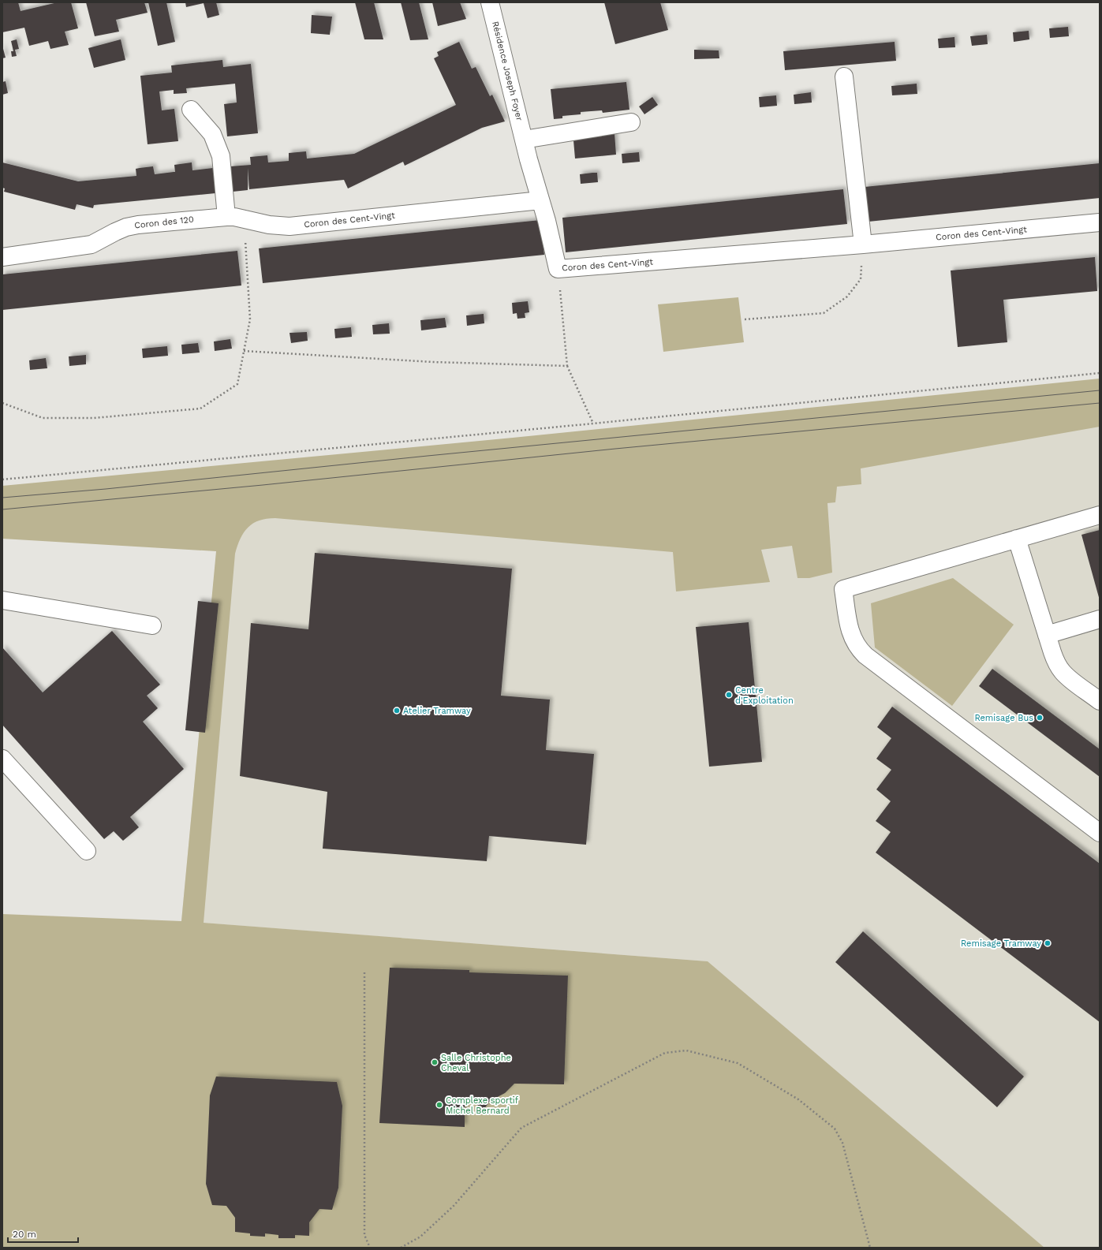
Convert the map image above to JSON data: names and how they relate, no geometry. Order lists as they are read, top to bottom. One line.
{"streets":{"street":["Résidence Joseph Foyer","Coron des Cent-Vingt","Coron des 120"]},"crossings":[["Résidence Joseph Foyer","Coron des Cent-Vingt"],["Coron des Cent-Vingt","Coron des 120"]],"places":["Centre d'Exploitation","Atelier Tramway","Remisage Bus","Remisage Tramway","Salle Christophe Cheval","Complexe sportif Michel Bernard"],"scale_bar":"20 m"}
